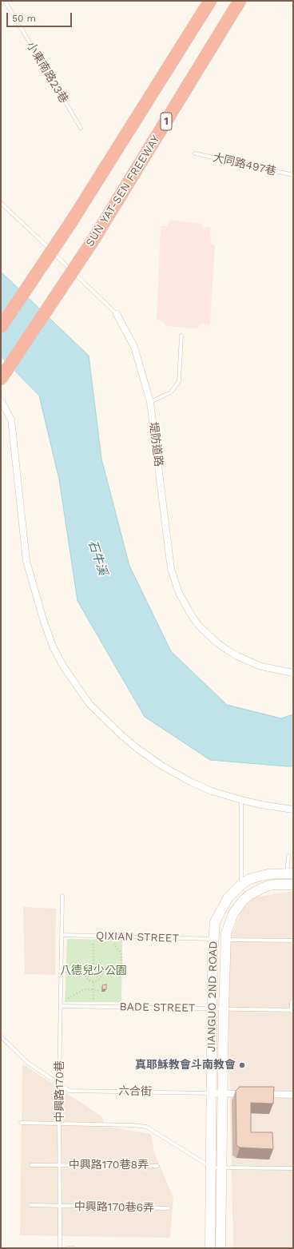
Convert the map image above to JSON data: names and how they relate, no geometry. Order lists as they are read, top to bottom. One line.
{"streets":{"highway":["1","SUN YAT-SEN FREEWAY"],"street":["堤防道路","JIANGUO 2ND ROAD"],"lane":["小東南路23巷","大同路497巷","QIXIAN STREET","BADE STREET","中興路170巷","六合街","中興路170巷8弄","中興路170巷6弄"]},"crossings":[["QIXIAN STREET","JIANGUO 2ND ROAD"],["QIXIAN STREET","中興路170巷"],["JIANGUO 2ND ROAD","BADE STREET"],["JIANGUO 2ND ROAD","六合街"],["BADE STREET","中興路170巷"],["中興路170巷","六合街"],["中興路170巷","中興路170巷8弄"],["中興路170巷","中興路170巷6弄"]],"water":["石牛溪"],"parks":["八德兒少公園"],"places":["真耶穌教會斗南教會"],"scale_bar":"50 m"}
